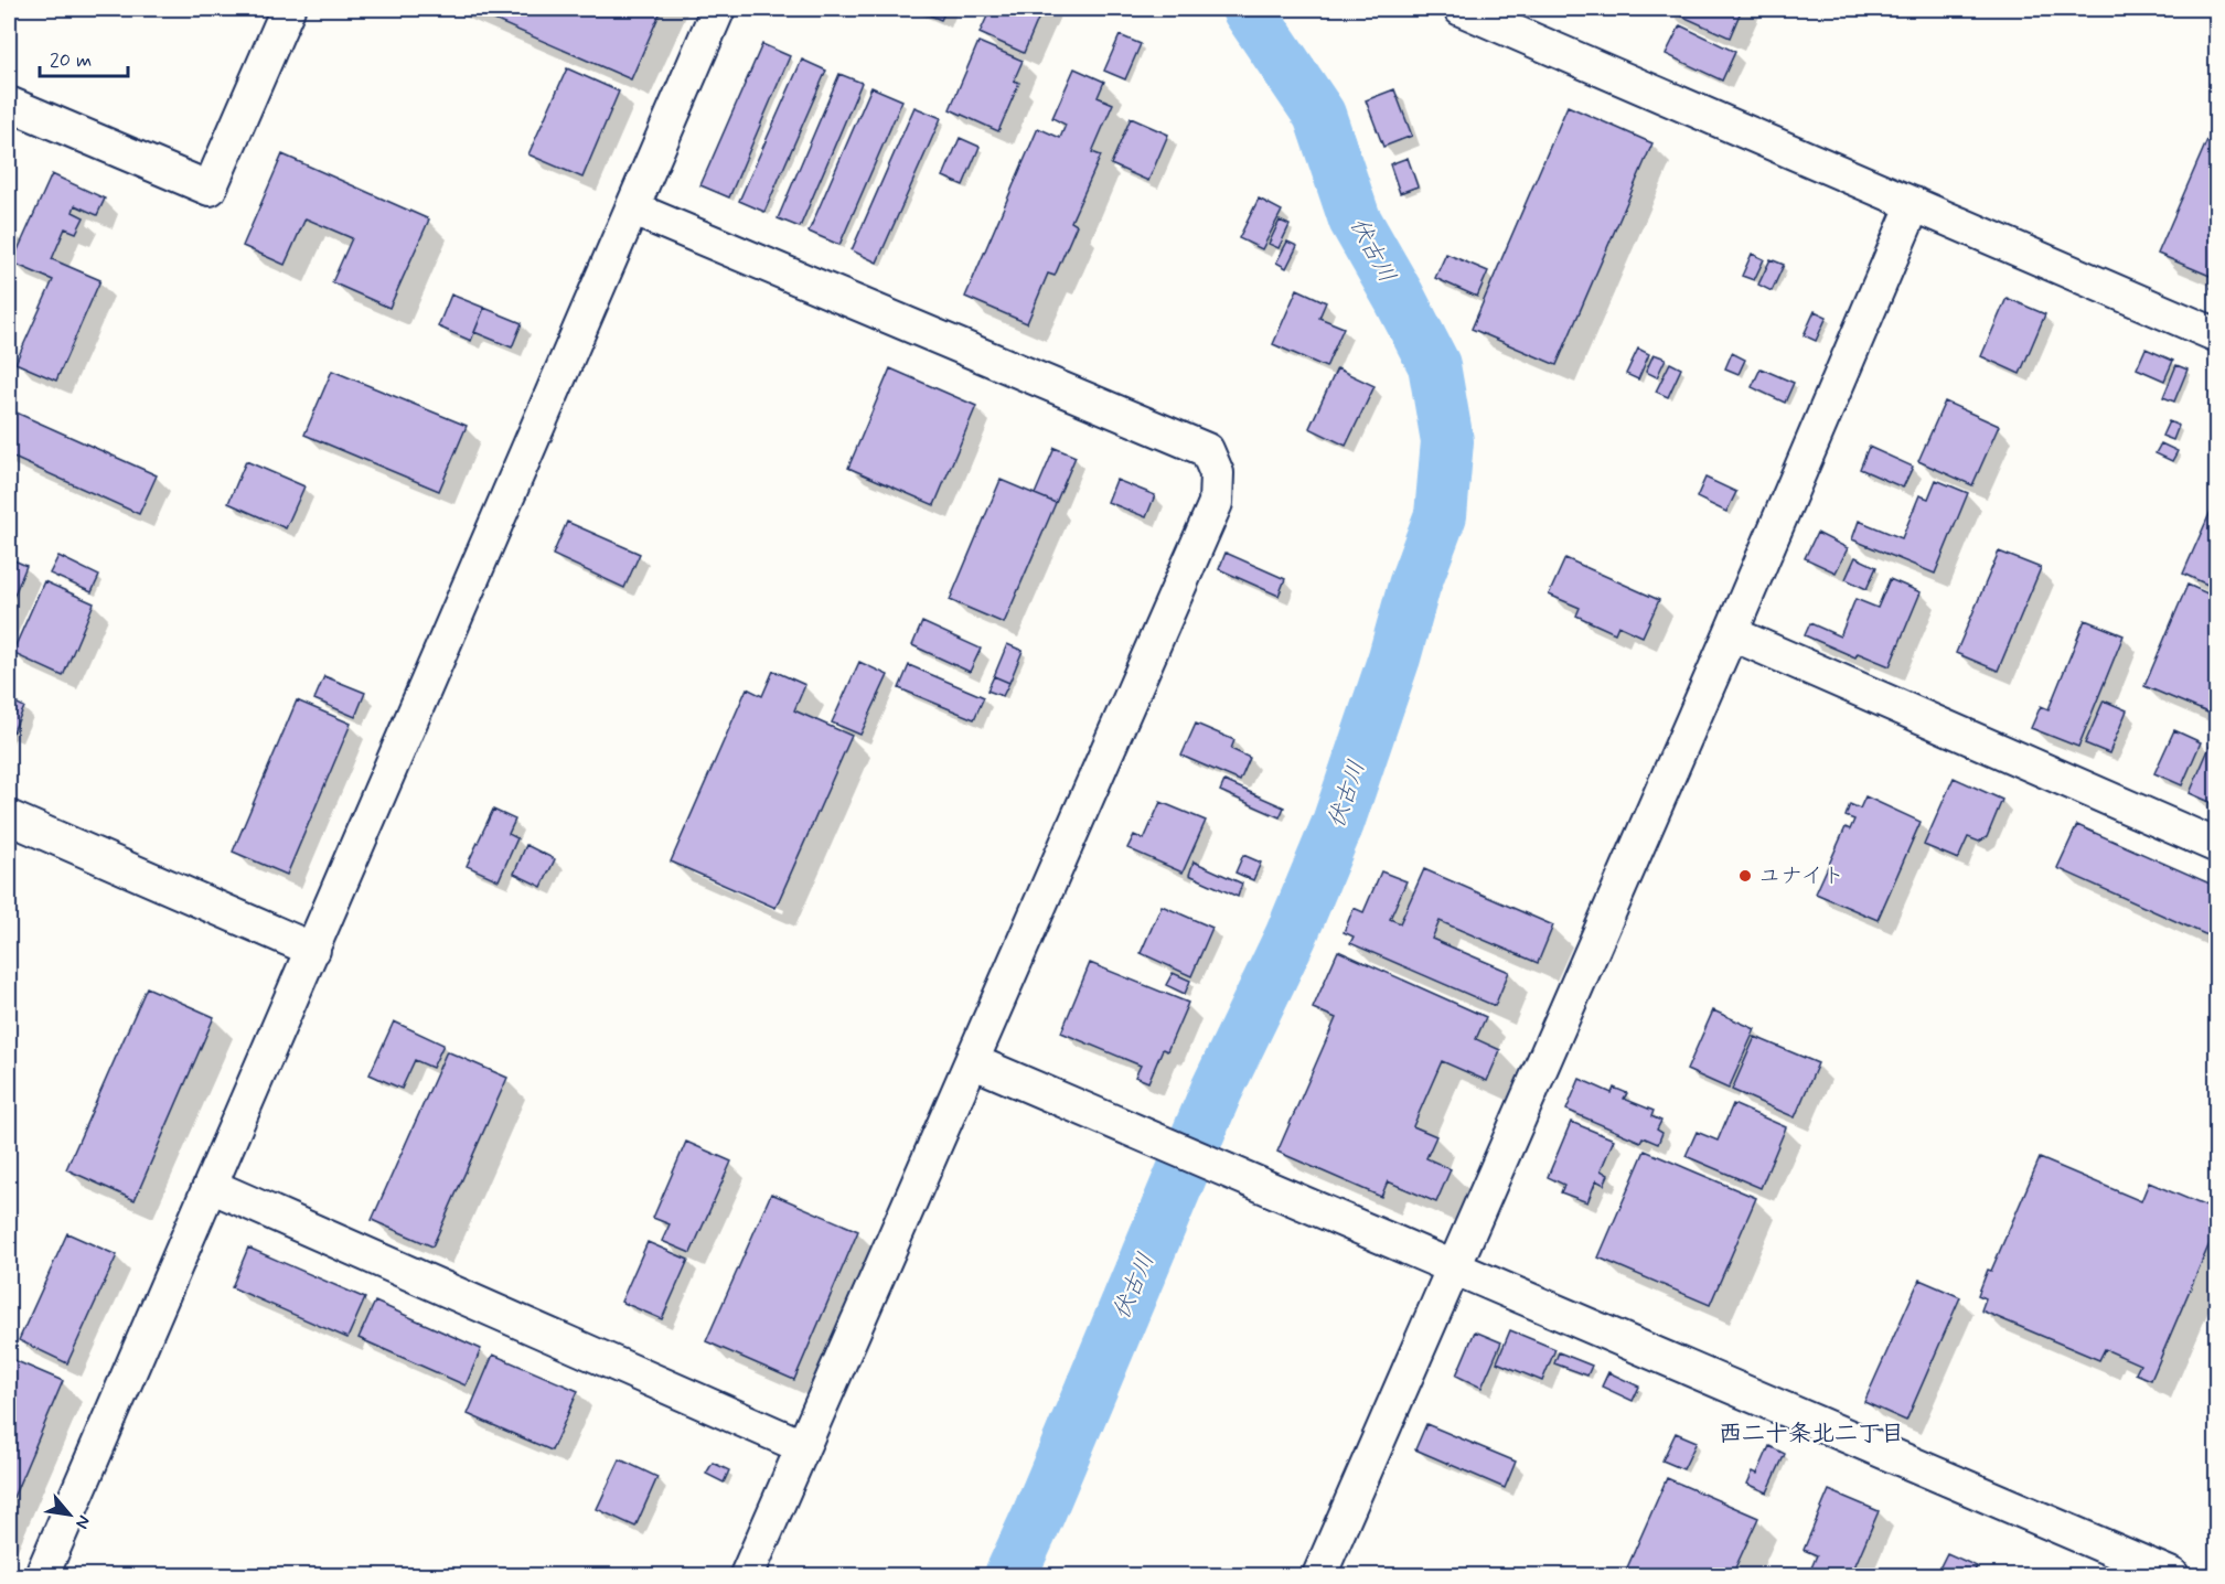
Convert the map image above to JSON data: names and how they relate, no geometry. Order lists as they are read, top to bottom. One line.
{"districts":["西二十条北二丁目"],"water":["伏古川"],"places":["ユナイト"],"scale_bar":"20 m","north":"bottom right"}
